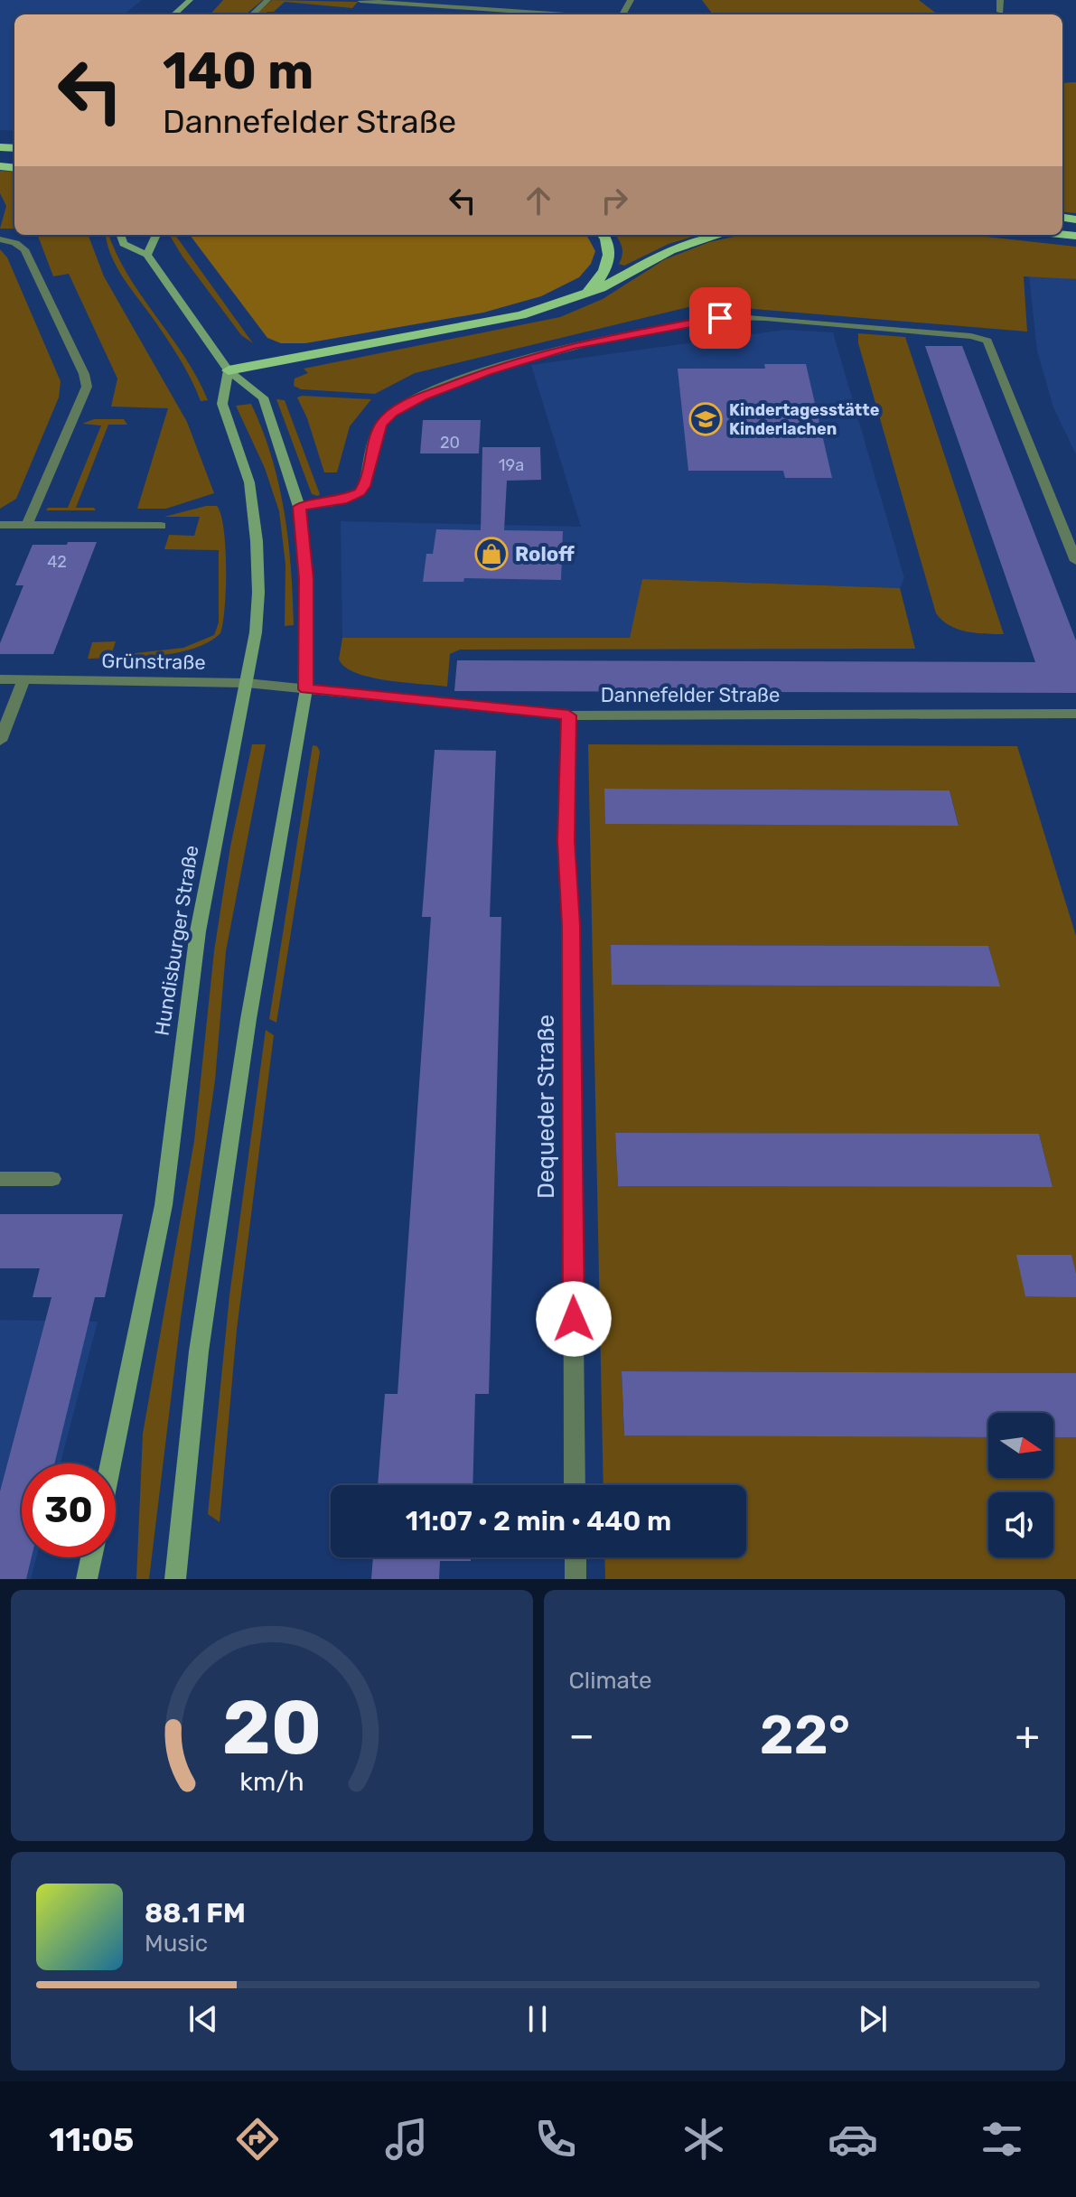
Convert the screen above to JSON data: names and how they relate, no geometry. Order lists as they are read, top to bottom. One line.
{"streets":{"main road":["Hundisburger Straße"],"street":["Grünstraße","Dannefelder Straße","Dequeder Straße"]},"crossings":[["Grünstraße","Dannefelder Straße"],["Grünstraße","Hundisburger Straße"],["Dannefelder Straße","Dequeder Straße"]],"places":{"school or university":["Kindertagesstätte Kinderlachen"],"shop":["Roloff"]},"house_numbers":["20","19a","42"],"north":"right","page":{"turn":["140 m","Dannefelder Straße"],"limit":"30","trip":"11:07 · 2 min · 440 m","tile":"Climate","heat":["−","22°","+"],"song":["88.1 FM","Music"],"tabs":"11:05","gauge":["20","km/h"]}}
